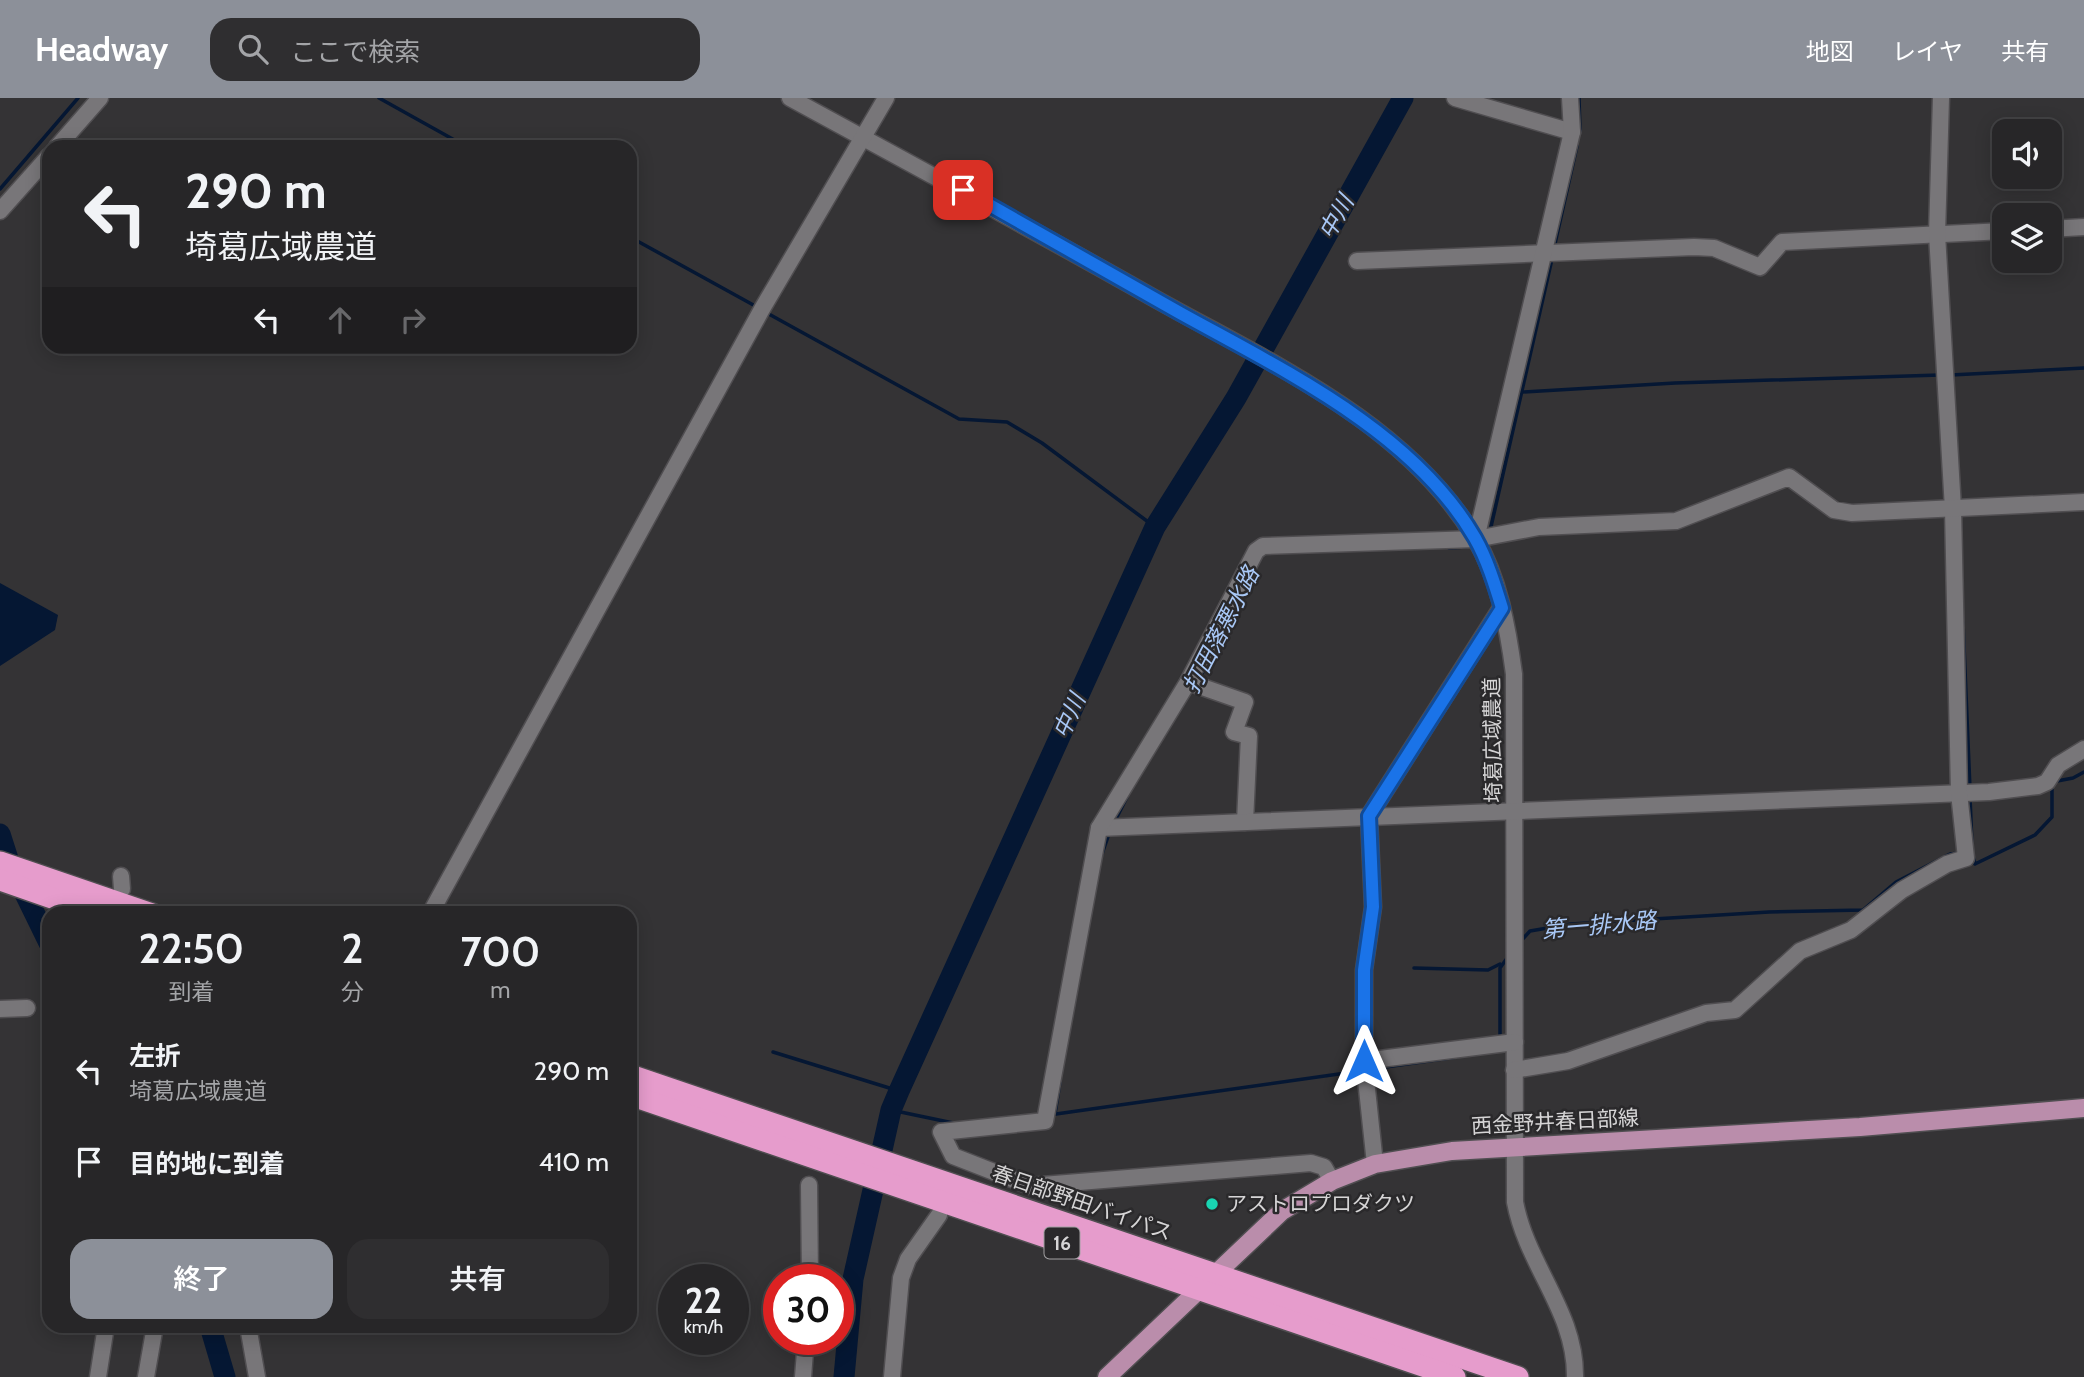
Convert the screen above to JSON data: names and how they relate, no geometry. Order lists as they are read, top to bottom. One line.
{"streets":{"highway":["春日部野田バイパス","16"],"main road":["西金野井春日部線"],"street":["埼葛広域農道"]},"crossings":[["埼葛広域農道","西金野井春日部線"],["西金野井春日部線","春日部野田バイパス"]],"water":["中川","打田落悪水路","第一排水路"],"places":["アストロプロダクツ"],"page":{"header":"Headway","search":"ここで検索","nav":["地図","レイヤ","共有"],"turn":["290 m","埼葛広域農道"],"eta":["22:50","到着","2","分","700","m"],"list":[{"name":"左折","note":"埼葛広域農道","value":"290 m"},{"name":"目的地に到着","value":"410 m"}],"buttons":["終了","共有"],"speed":"22 km/h","limit":"30"}}
